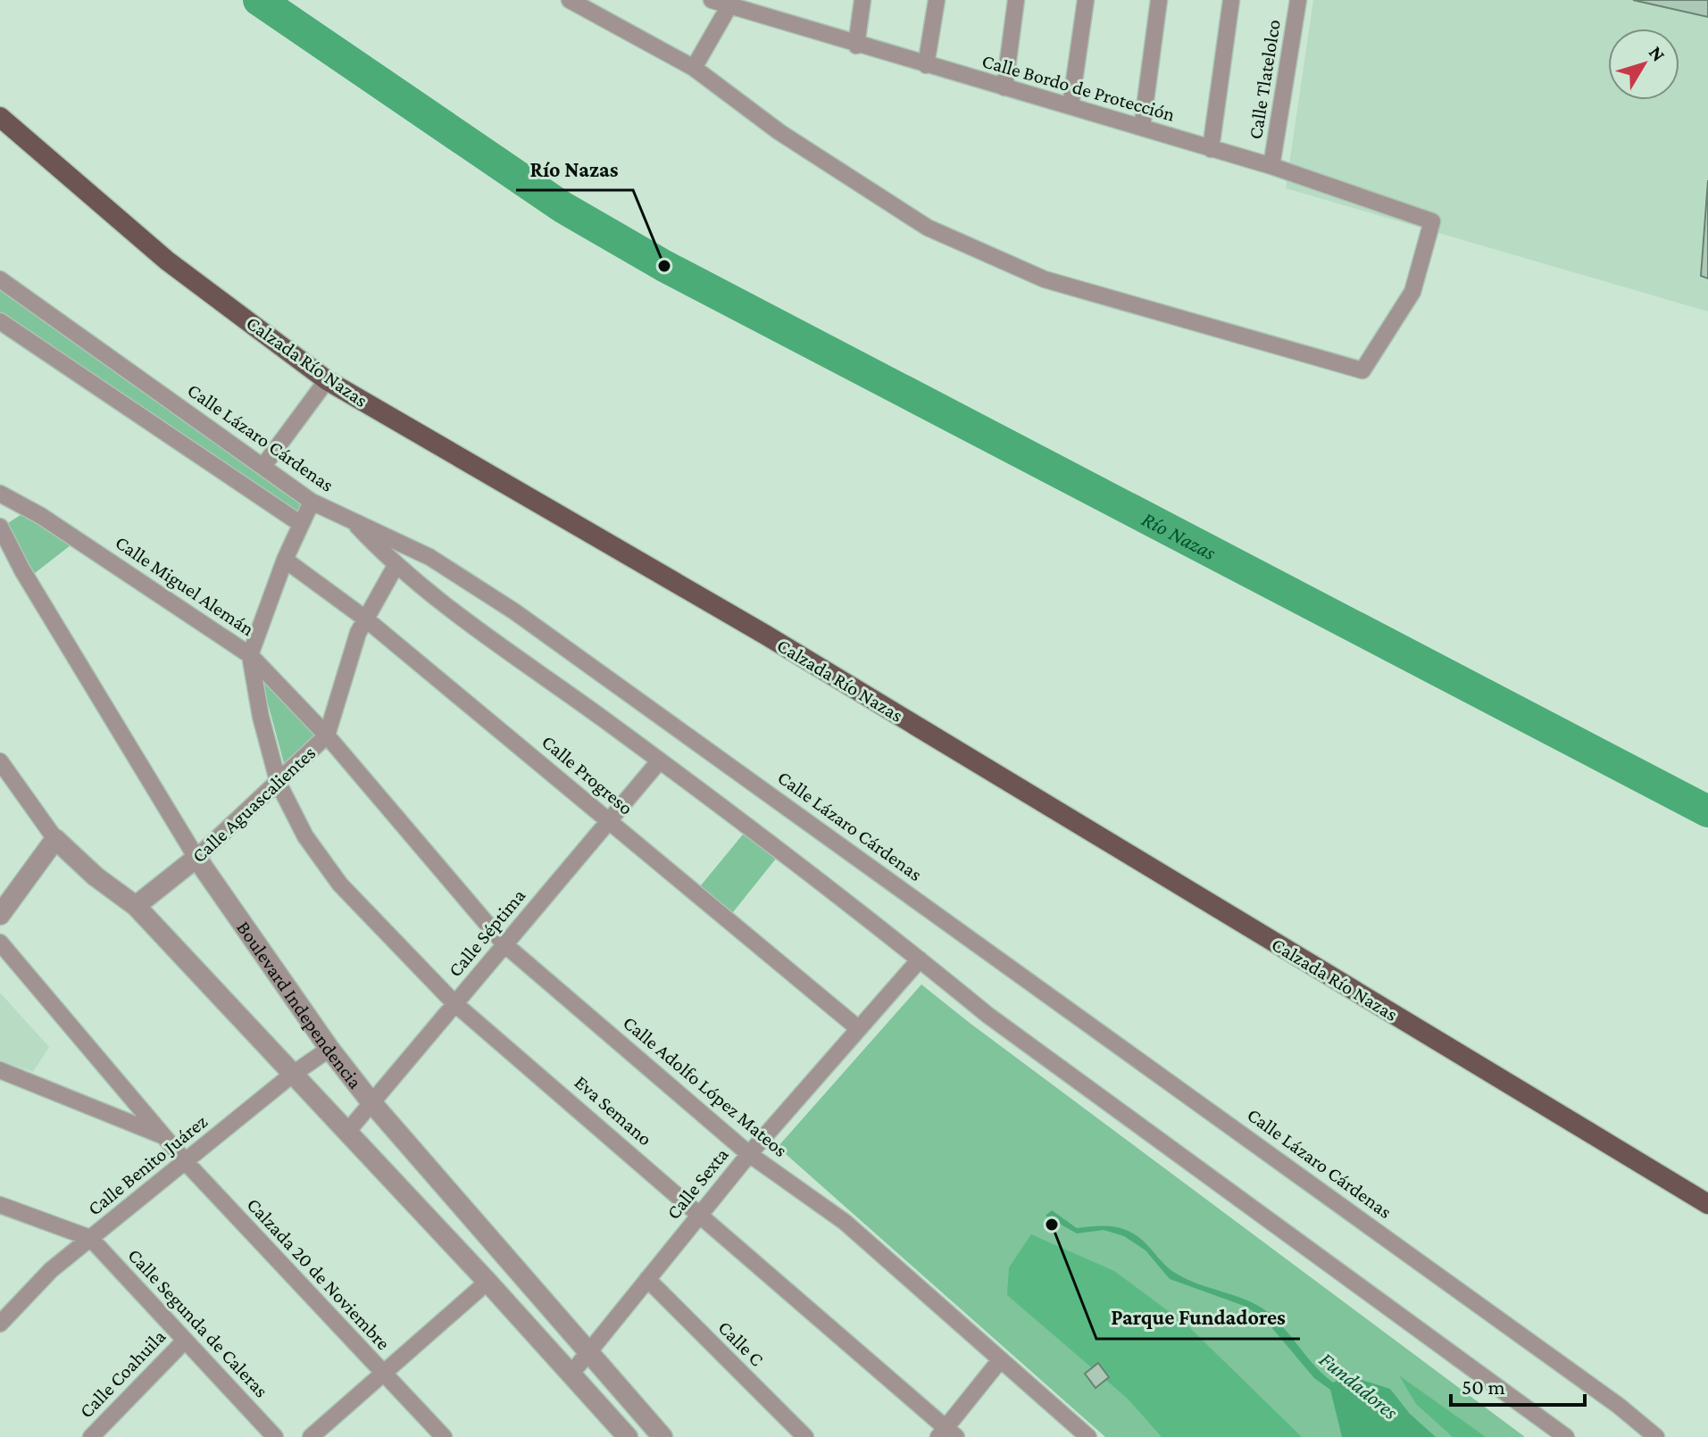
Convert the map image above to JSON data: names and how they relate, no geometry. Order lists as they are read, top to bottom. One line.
{"streets":{"main road":["Calzada Río Nazas"],"street":["Calle Tlatelolco","Calle Bordo de Protección","Calle Lázaro Cárdenas","Calle Miguel Alemán","Calle Progreso","Calle Aguascalientes","Calle Séptima","Boulevard Independencia","Calle Adolfo López Mateos","Eva Semano","Calle Benito Juárez","Calle Sexta","Calzada 20 de Noviembre","Calle Segunda de Caleras","Calle C","Calle Coahuila"]},"crossings":[["Calle Tlatelolco","Calle Bordo de Protección"],["Calle Miguel Alemán","Calle Aguascalientes"],["Calle Miguel Alemán","Calle Adolfo López Mateos"],["Calle Miguel Alemán","Eva Semano"],["Calle Progreso","Calle Aguascalientes"],["Calle Progreso","Calle Séptima"],["Calle Progreso","Calle Sexta"],["Calle Aguascalientes","Boulevard Independencia"],["Calle Aguascalientes","Calle Adolfo López Mateos"],["Calle Aguascalientes","Eva Semano"],["Calle Séptima","Boulevard Independencia"],["Calle Séptima","Calle Adolfo López Mateos"],["Calle Séptima","Eva Semano"],["Boulevard Independencia","Calle Benito Juárez"],["Boulevard Independencia","Calle Sexta"],["Calle Adolfo López Mateos","Calle Sexta"],["Eva Semano","Calle Sexta"],["Calle Benito Juárez","Calzada 20 de Noviembre"],["Calle Benito Juárez","Calle Segunda de Caleras"],["Calle Sexta","Calle C"],["Calle Segunda de Caleras","Calle Coahuila"]],"water":["Río Nazas","Fundadores"],"places":["Río Nazas","Parque Fundadores"],"scale_bar":"50 m","north":"top right"}
